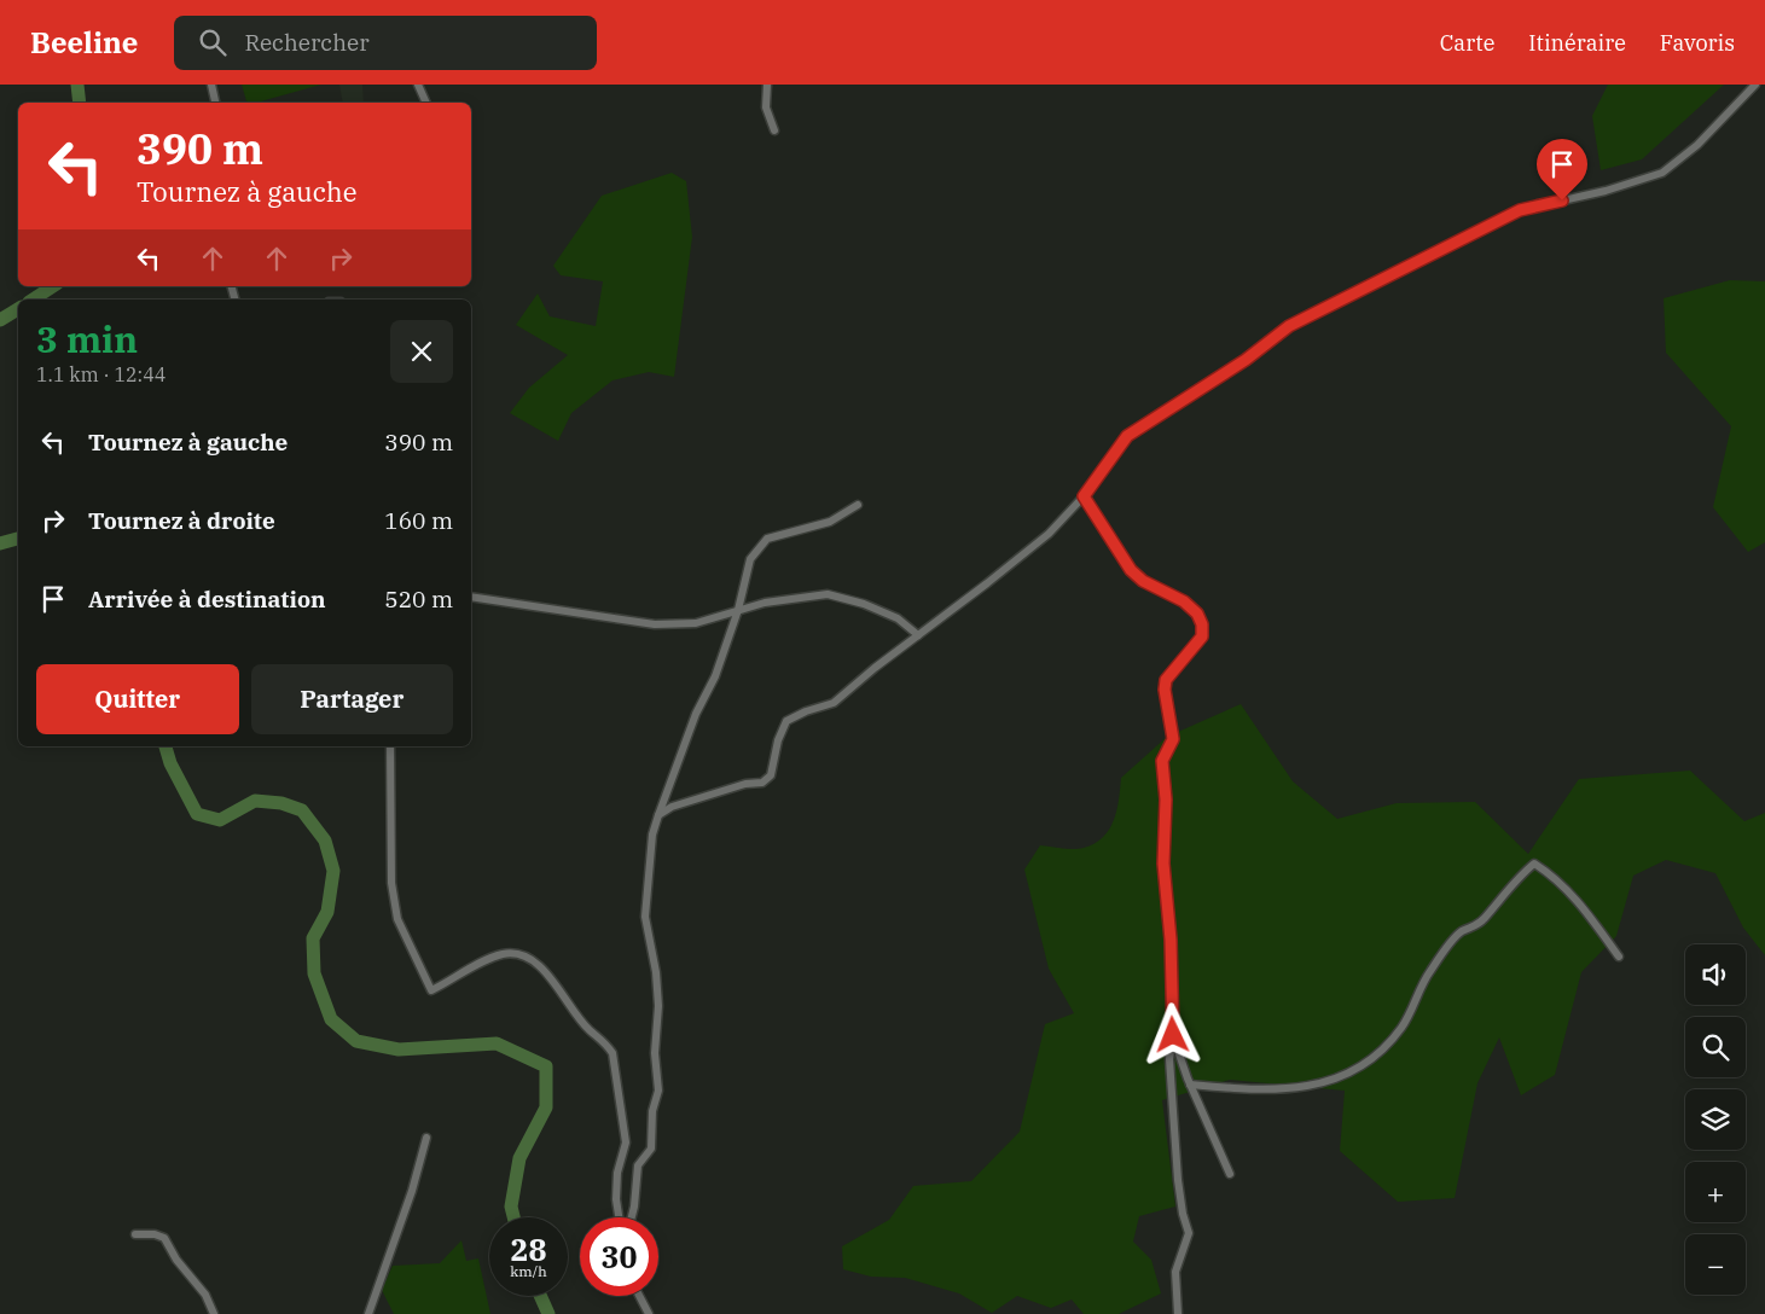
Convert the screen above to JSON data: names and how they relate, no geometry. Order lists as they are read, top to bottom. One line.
{"page":{"header":"Beeline","search":"Rechercher","nav":["Carte","Itinéraire","Favoris"],"turn":["390 m","Tournez à gauche"],"heading":["3 min","1.1 km · 12:44"],"list":[{"name":"Tournez à gauche","value":"390 m"},{"name":"Tournez à droite","value":"160 m"},{"name":"Arrivée à destination","value":"520 m"}],"buttons":["Quitter","Partager"],"map_buttons":["+","−"],"speed":"28 km/h","limit":"30"}}
